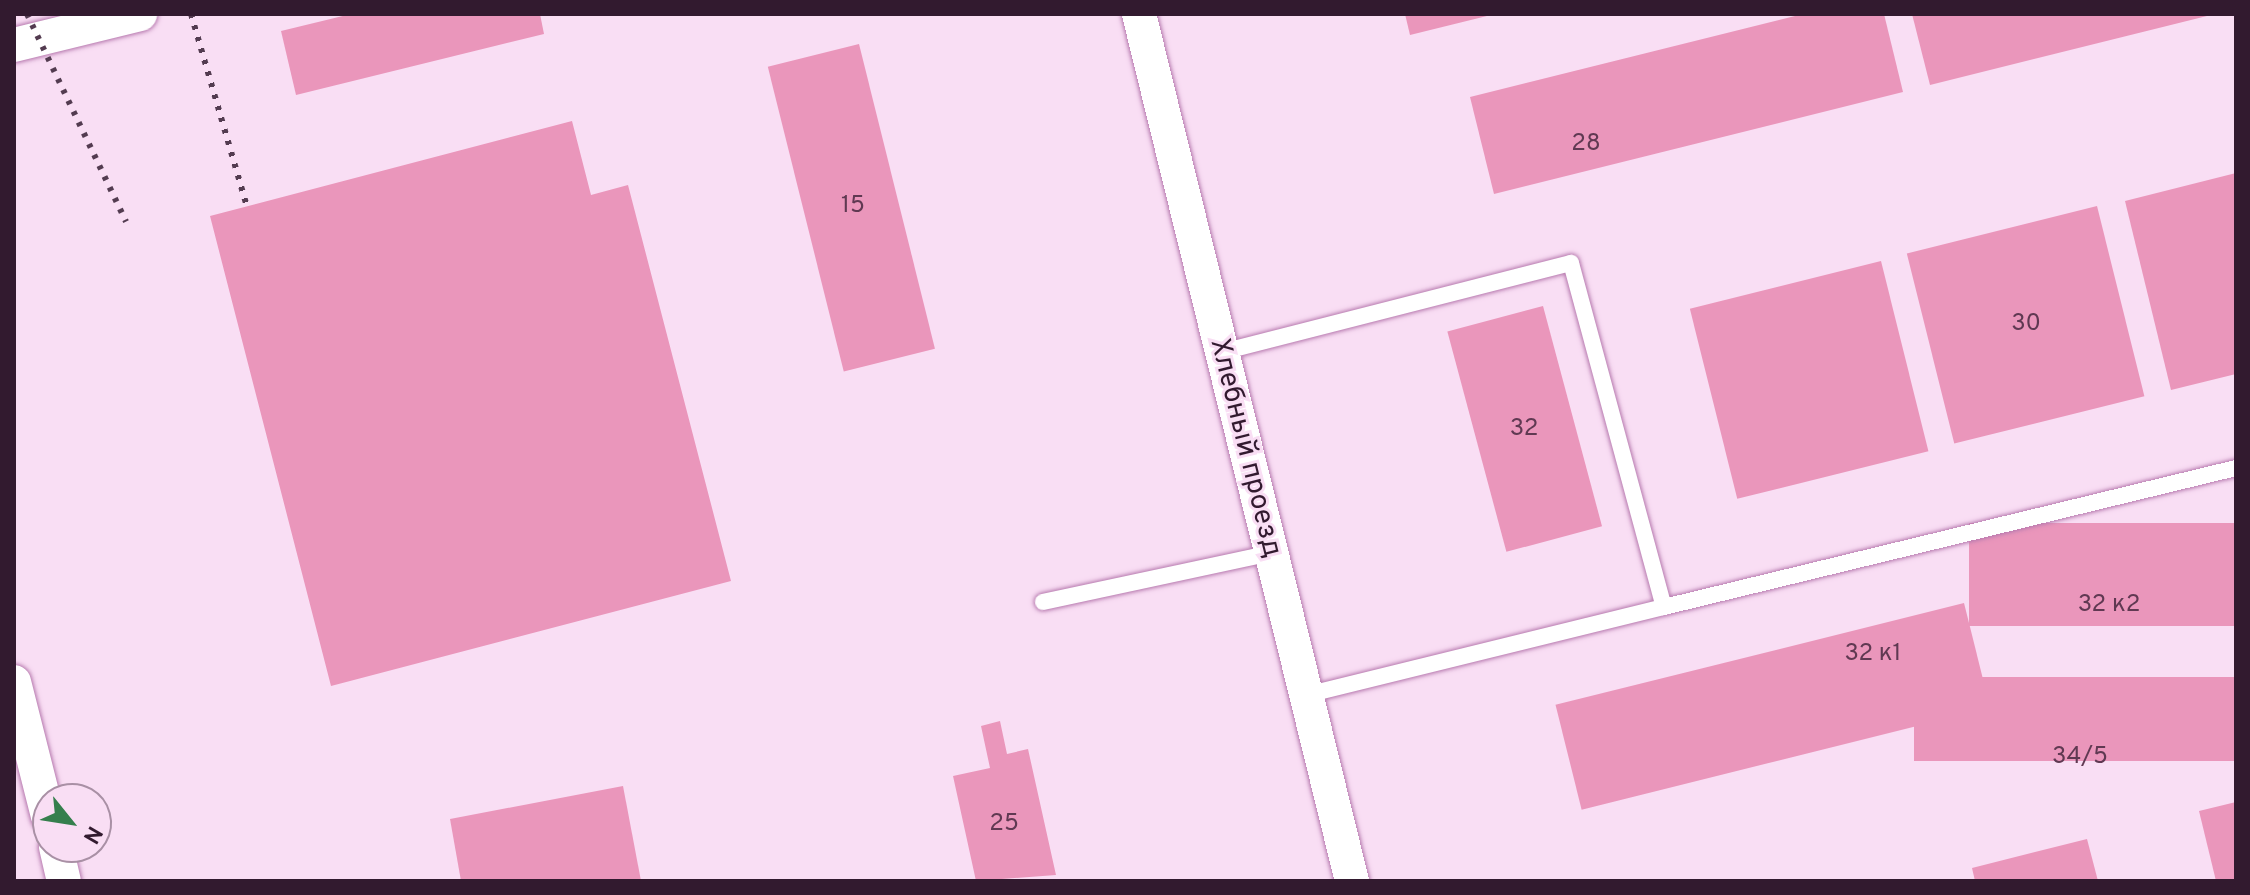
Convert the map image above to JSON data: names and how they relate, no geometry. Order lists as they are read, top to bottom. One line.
{"streets":{"street":["Хлебный проезд"]},"house_numbers":["28","15","30","32","32 к2","32 к1","34/5","25"],"north":"bottom right"}
